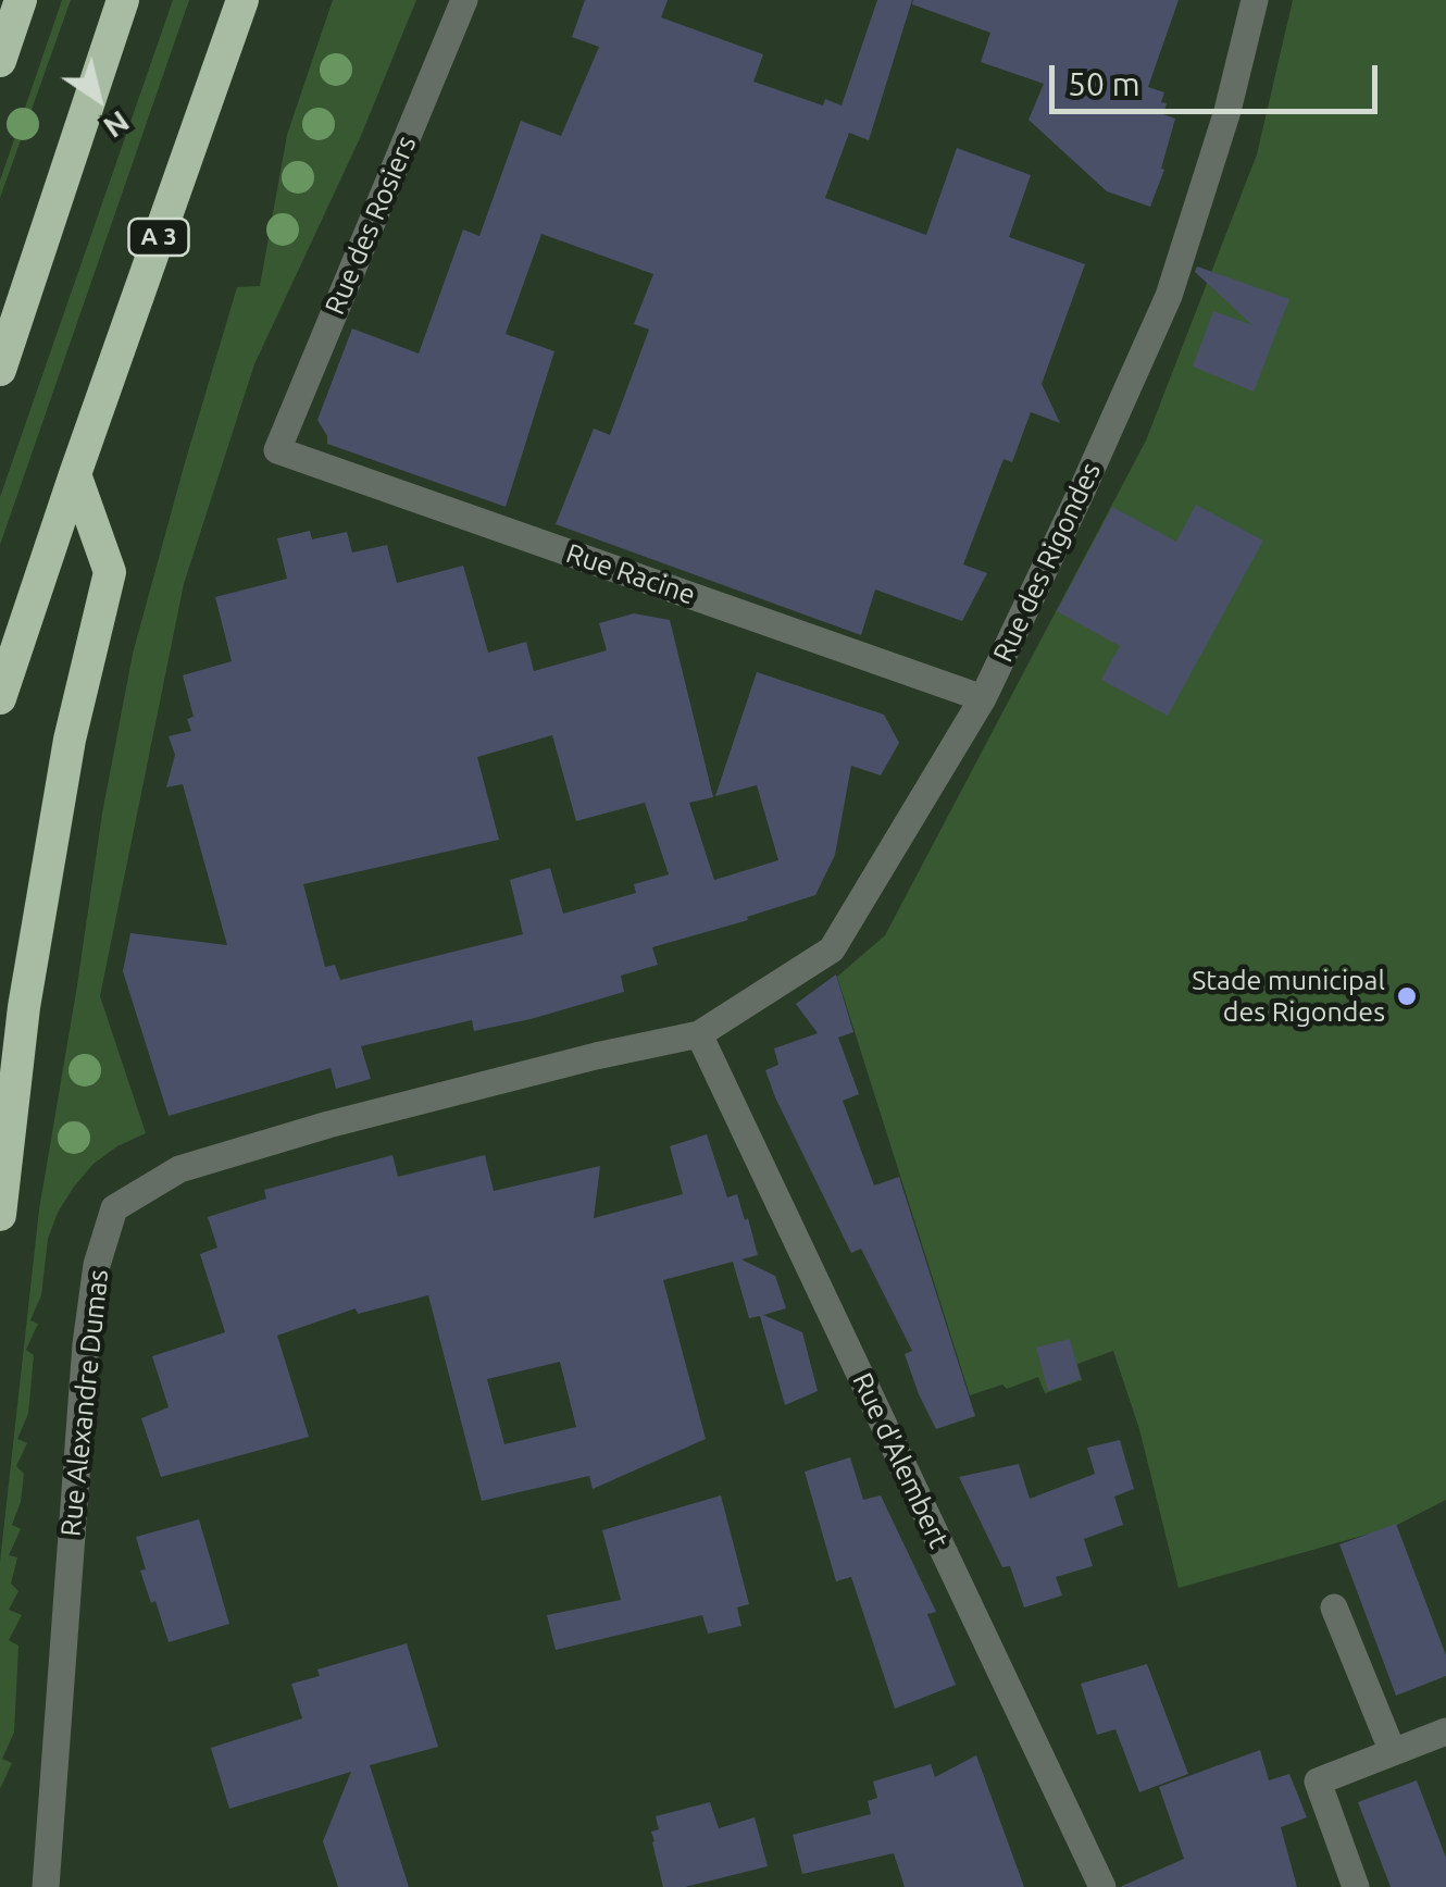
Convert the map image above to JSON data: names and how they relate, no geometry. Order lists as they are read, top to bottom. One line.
{"streets":{"highway":["A 3"],"street":["Rue des Rosiers","Rue des Rigondes","Rue Racine","Rue Alexandre Dumas","Rue d'Alembert"]},"crossings":[["Rue des Rosiers","Rue Racine"],["Rue des Rigondes","Rue Racine"],["Rue des Rigondes","Rue Alexandre Dumas"],["Rue des Rigondes","Rue d'Alembert"],["Rue Alexandre Dumas","Rue d'Alembert"]],"places":["Stade municipal des Rigondes"],"scale_bar":"50 m","north":"bottom right"}
